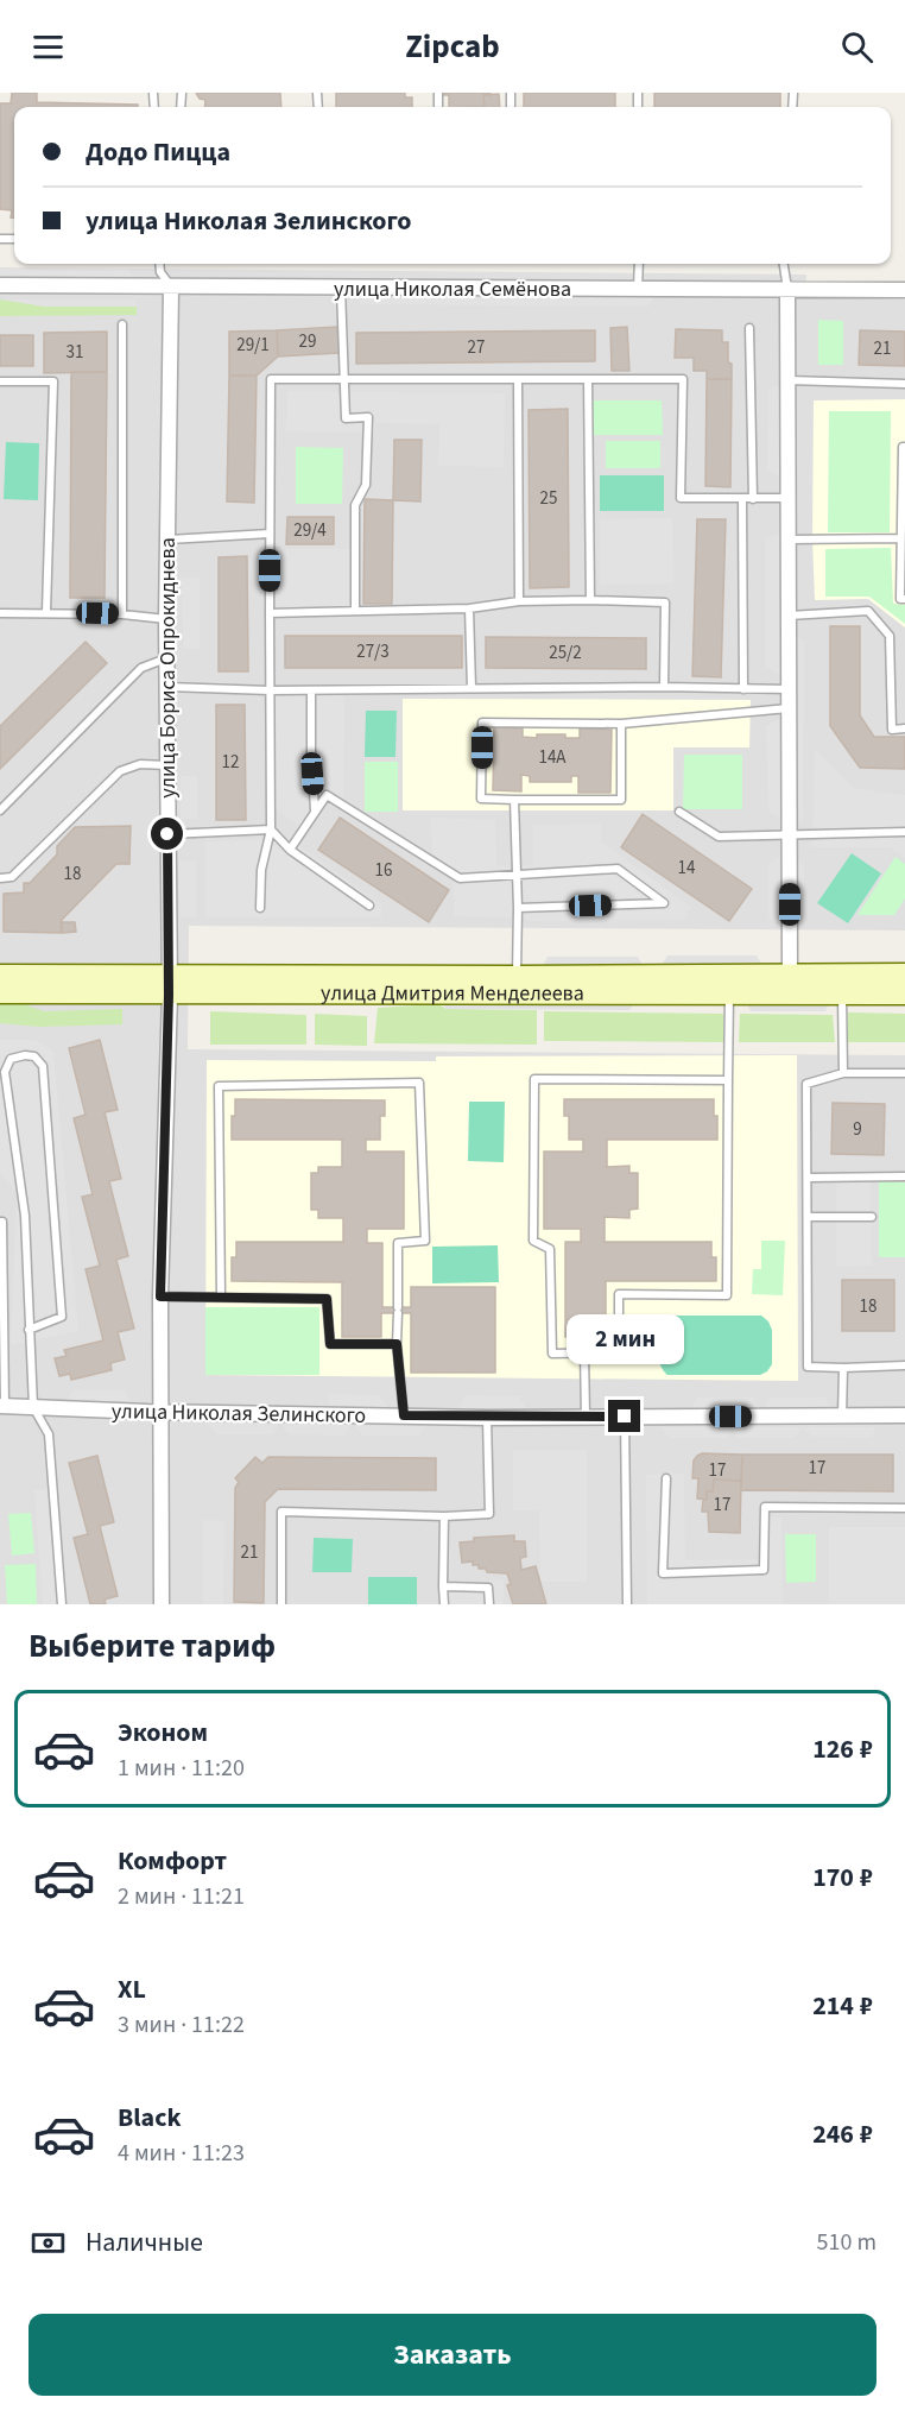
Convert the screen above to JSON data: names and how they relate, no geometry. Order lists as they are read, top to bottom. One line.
{"streets":{"street":["улица Николая Семёнова","улица Бориса Опрокиднева","улица Дмитрия Менделеева","улица Николая Зелинского"]},"crossings":[["улица Николая Семёнова","улица Бориса Опрокиднева"],["улица Бориса Опрокиднева","улица Дмитрия Менделеева"],["улица Бориса Опрокиднева","улица Николая Зелинского"]],"house_numbers":["29","29/1","27","21","31","25","29/4","27/3","25/2","14А","12","14","16","18","9","18","17","17","17","21"],"page":{"header":"Zipcab","banner":["Додо Пицца","улица Николая Зелинского"],"bubble":"2 мин","heading":"Выберите тариф","list":[{"name":"Эконом","note":"1 мин · 11:20","value":"126 ₽"},{"name":"Комфорт","note":"2 мин · 11:21","value":"170 ₽"},{"name":"XL","note":"3 мин · 11:22","value":"214 ₽"},{"name":"Black","note":"4 мин · 11:23","value":"246 ₽"}],"pay":["Наличные","510 m"],"buttons":"Заказать"}}
